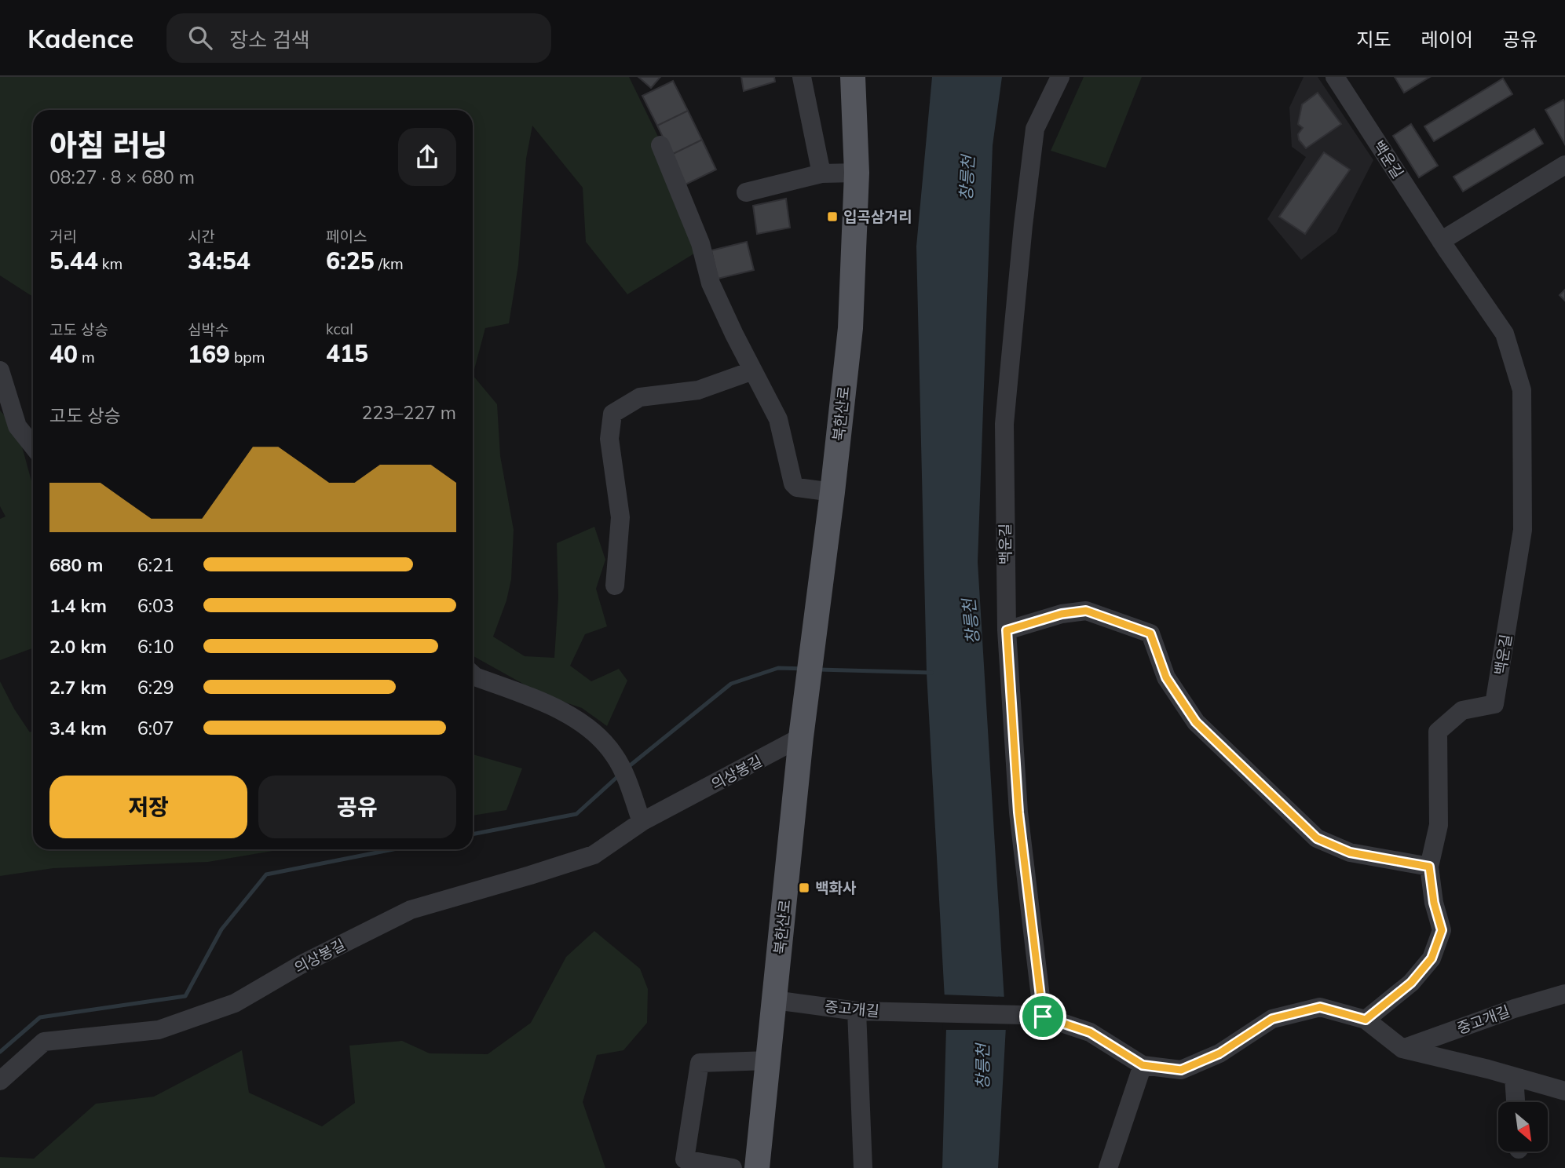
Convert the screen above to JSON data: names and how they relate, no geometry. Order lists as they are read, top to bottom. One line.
{"streets":{"main road":["북한산로"],"street":["백운길","의상봉길","중고개길"]},"crossings":[["백운길","중고개길"],["북한산로","의상봉길"],["북한산로","중고개길"]],"water":["창릉천"],"places":{"transit":["입곡삼거리","백화사"]},"north":"bottom right","page":{"header":"Kadence","search":"장소 검색","nav":["지도","레이어","공유"],"heading":["아침 러닝","08:27 · 8 × 680 m"],"stats":[["거리","5.44 km"],["시간","34:54"],["페이스","6:25 /km"],["고도 상승","40 m"],["심박수","169 bpm"],["kcal","415"]],"chart":["고도 상승","223–227 m"],"list":[{"name":"680 m","note":"6:21"},{"name":"1.4 km","note":"6:03"},{"name":"2.0 km","note":"6:10"},{"name":"2.7 km","note":"6:29"},{"name":"3.4 km","note":"6:07"}],"buttons":["저장","공유"]}}
